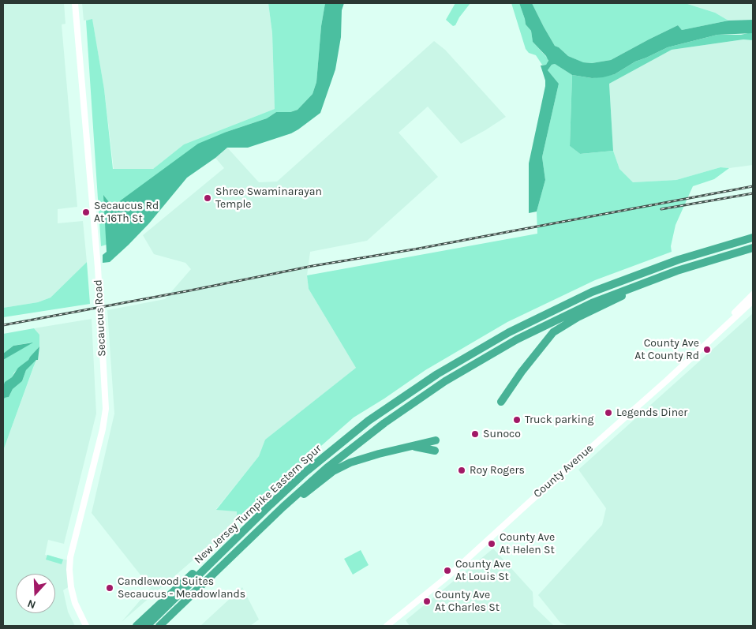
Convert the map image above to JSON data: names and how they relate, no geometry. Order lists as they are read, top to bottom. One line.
{"streets":{"highway":["New Jersey Turnpike Eastern Spur"],"main road":["Secaucus Road","County Avenue"]},"places":["Shree Swaminarayan Temple","Secaucus Rd At 16Th St","County Ave At County Rd","Legends Diner","Truck parking","Sunoco","Roy Rogers","County Ave At Helen St","County Ave At Louis St","Candlewood Suites Secaucus - Meadowlands","County Ave At Charles St"],"north":"bottom"}
